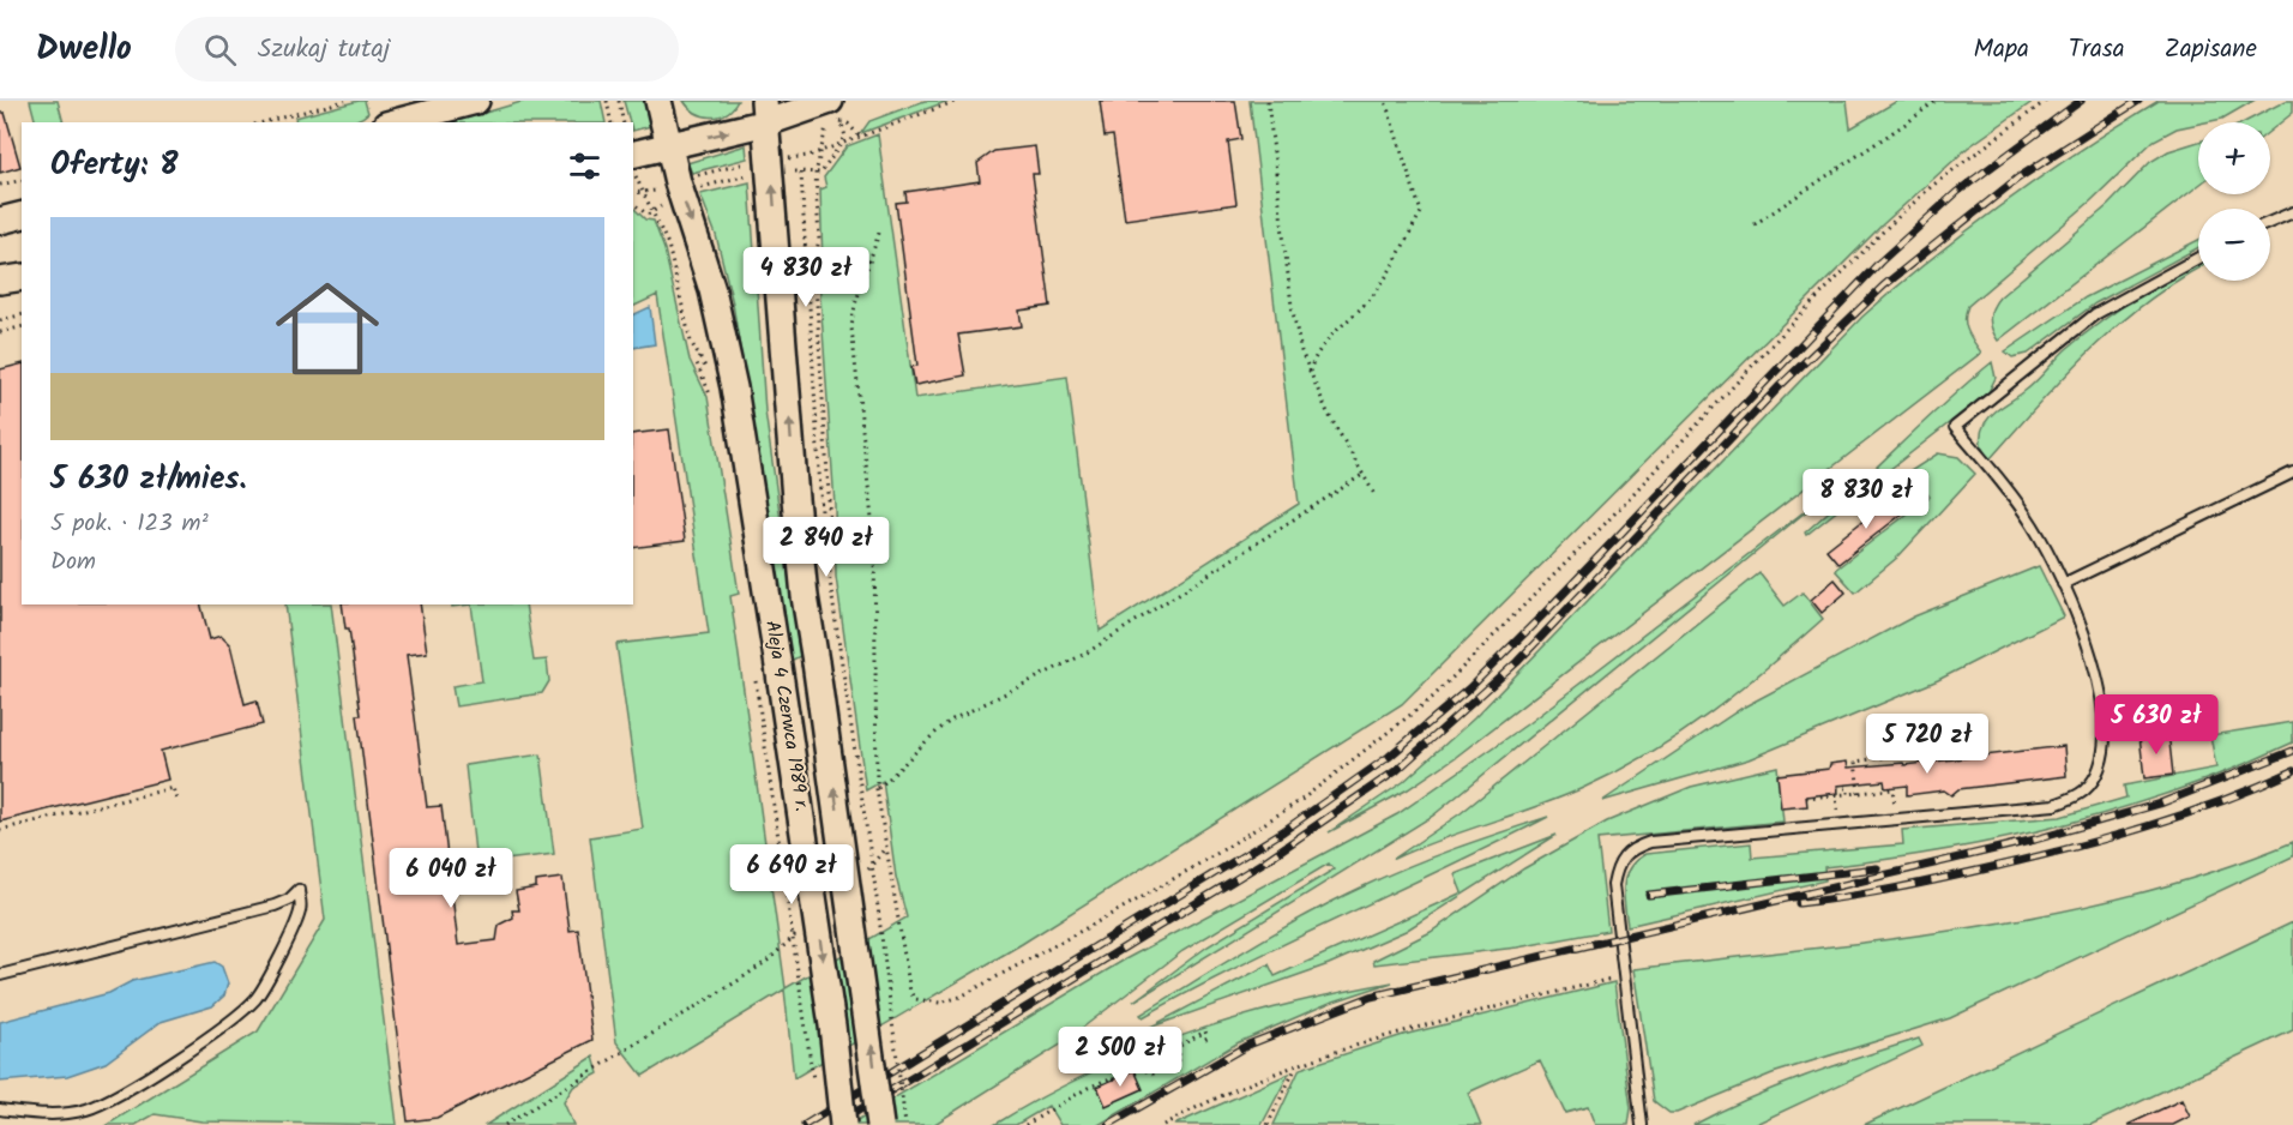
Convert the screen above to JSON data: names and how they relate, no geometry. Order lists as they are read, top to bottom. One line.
{"streets":{"main road":["Aleja 4 Czerwca 1989 r."]},"page":{"header":"Dwello","search":"Szukaj tutaj","nav":["Mapa","Trasa","Zapisane"],"map_buttons":["+","−"],"heading":"Oferty: 8","list":[{"name":"5 630 zł/mies.","note":"5 pok. · 123 m² · Dom"}],"price":["4 830 zł","8 830 zł","2 840 zł","5 630 zł","5 720 zł","6 690 zł","6 040 zł","2 500 zł"]}}
